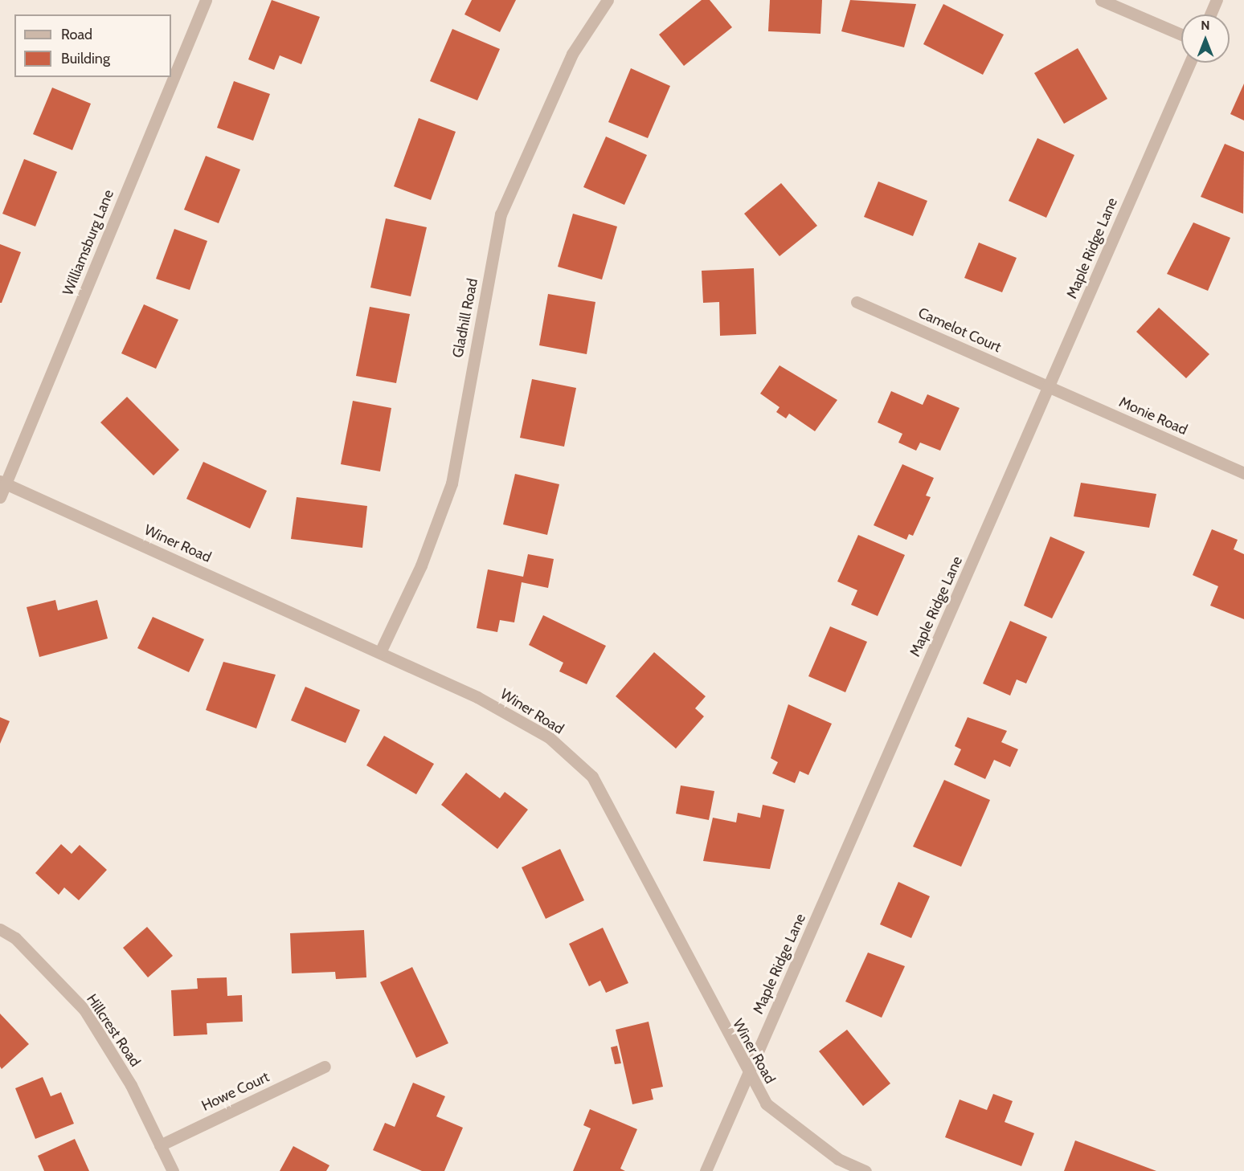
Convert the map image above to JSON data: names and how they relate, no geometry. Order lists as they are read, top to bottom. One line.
{"streets":{"street":["Williamsburg Lane","Maple Ridge Lane","Gladhill Road","Camelot Court","Monie Road","Winer Road","Hillcrest Road","Howe Court"]},"crossings":[["Williamsburg Lane","Winer Road"],["Maple Ridge Lane","Camelot Court"],["Maple Ridge Lane","Monie Road"],["Maple Ridge Lane","Winer Road"],["Gladhill Road","Winer Road"],["Camelot Court","Monie Road"],["Hillcrest Road","Howe Court"]],"legend":["Road","Building"],"north":"top"}
